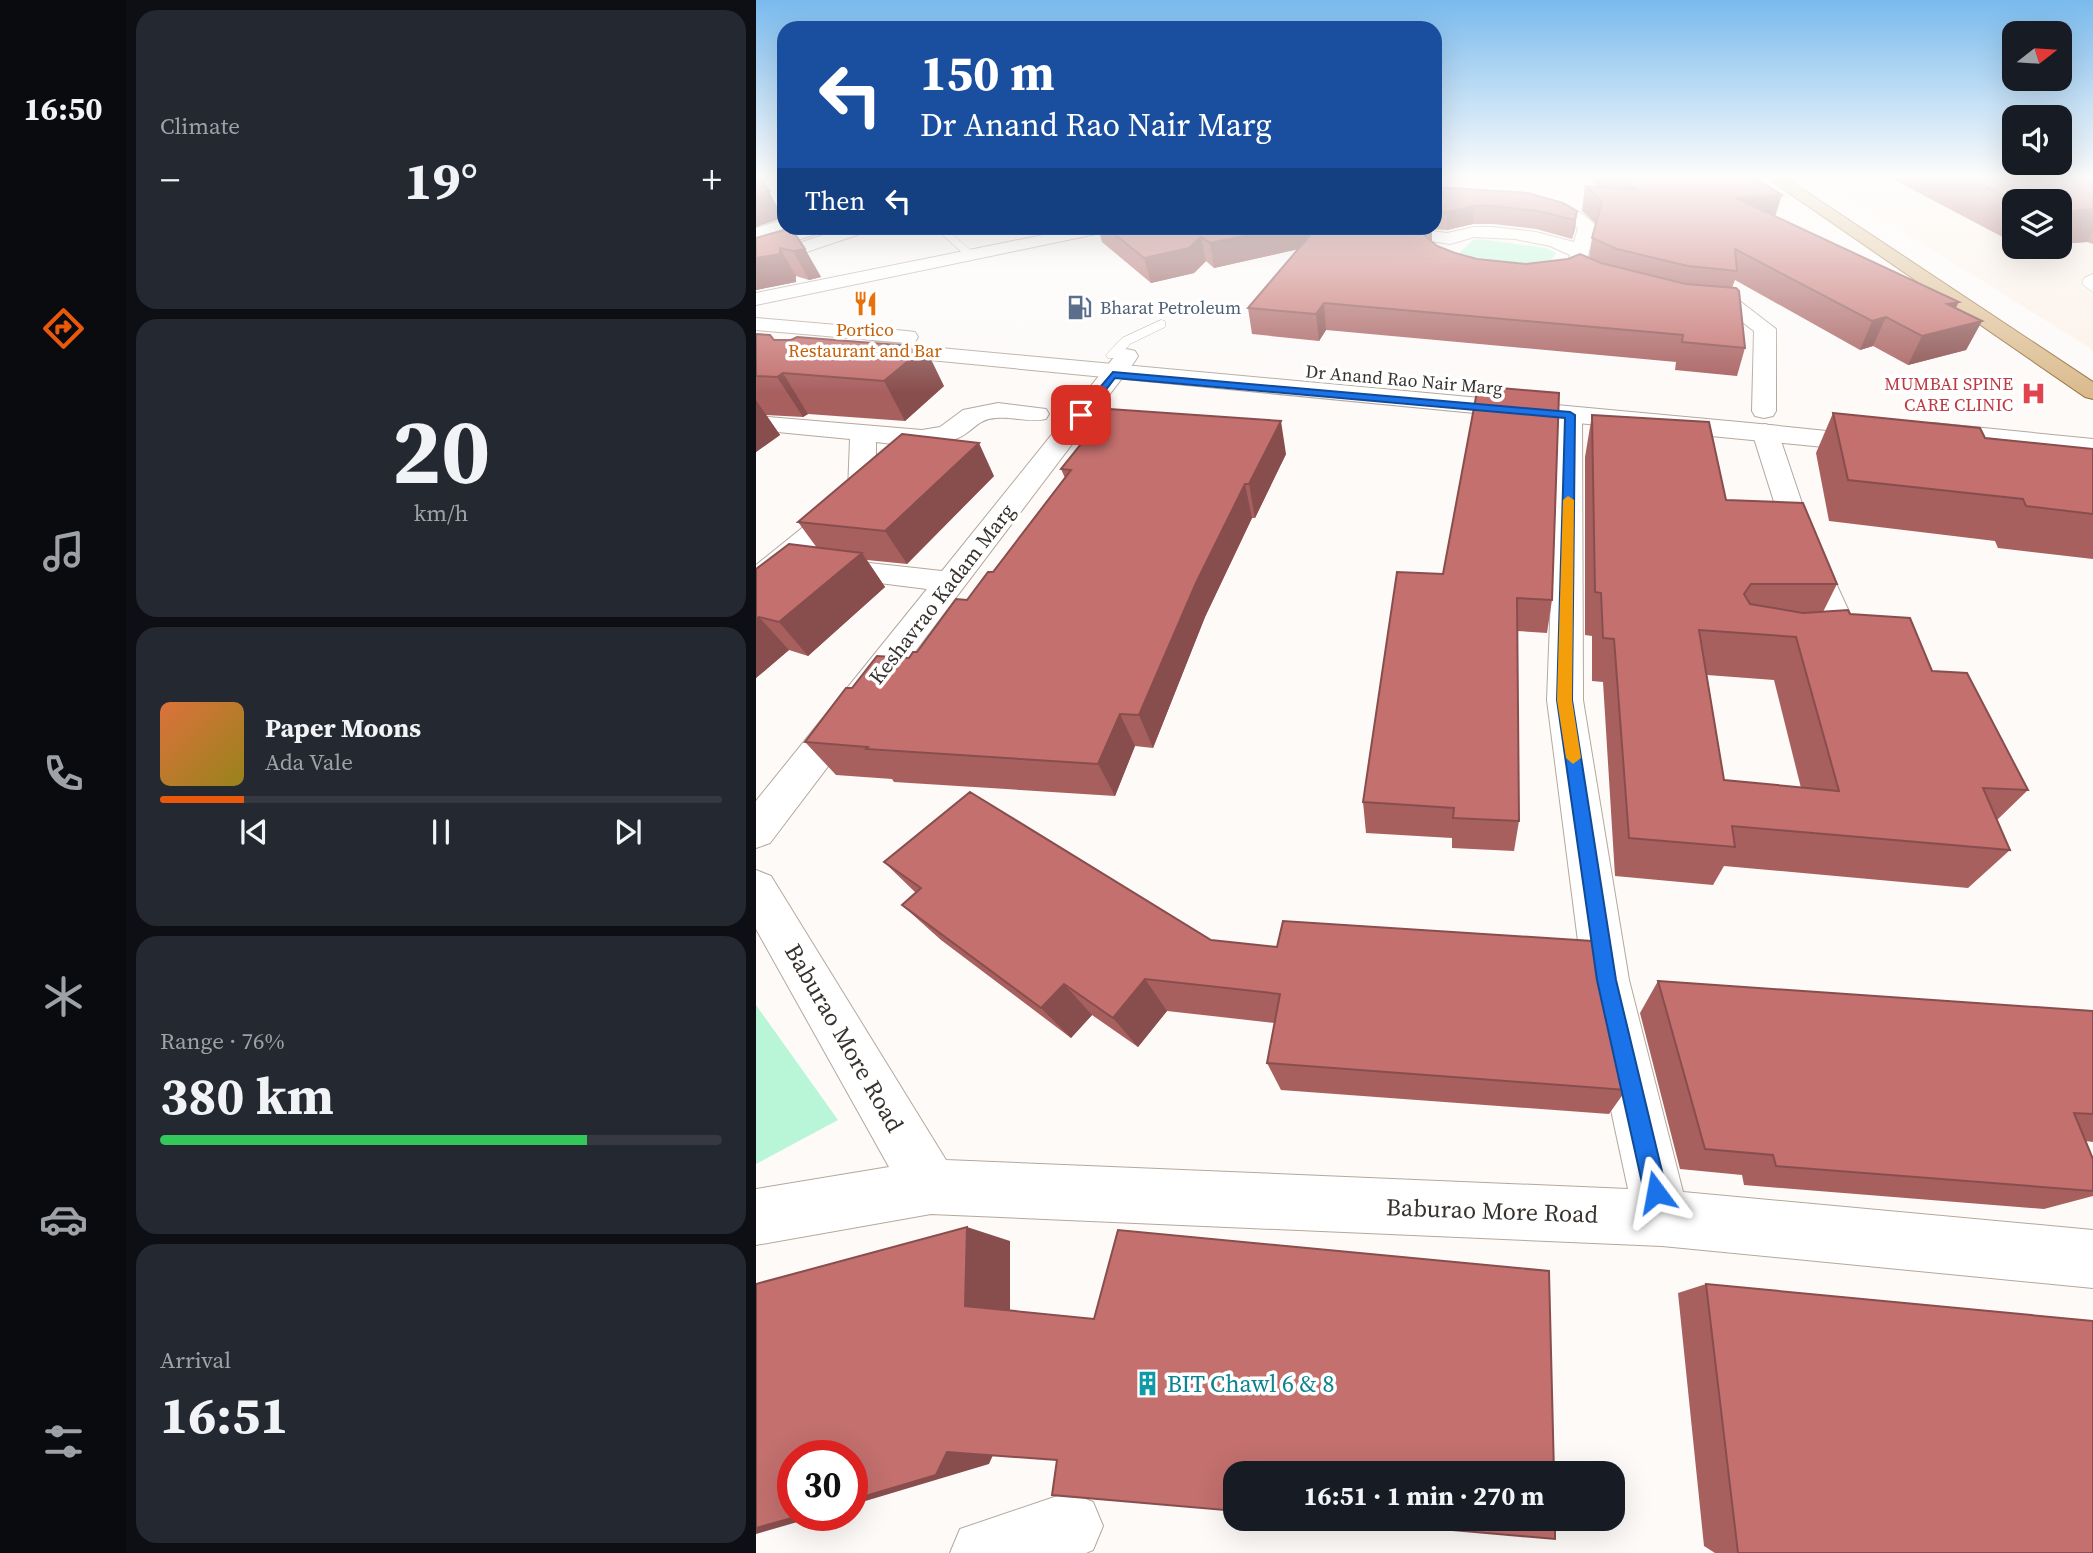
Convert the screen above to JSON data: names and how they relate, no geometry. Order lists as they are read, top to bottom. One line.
{"streets":{"street":["Dr Anand Rao Nair Marg","Keshavrao Kadam Marg","Baburao More Road"]},"crossings":[["Dr Anand Rao Nair Marg","Keshavrao Kadam Marg"]],"places":{"restaurant":["Portico Restaurant and Bar"],"fuel station":["Bharat Petroleum"],"hospital":["MUMBAI SPINE CARE CLINIC"],"building":["BIT Chawl 6 & 8"]},"north":"right","page":{"tabs":"16:50","tile":["Climate",["20","km/h"],["Range · 76%","380 km"],["Arrival","16:51"]],"turn":["150 m","Dr Anand Rao Nair Marg"],"heat":["−","19°","+"],"then":"Then","song":["Paper Moons","Ada Vale"],"limit":"30","trip":"16:51 · 1 min · 270 m"}}
